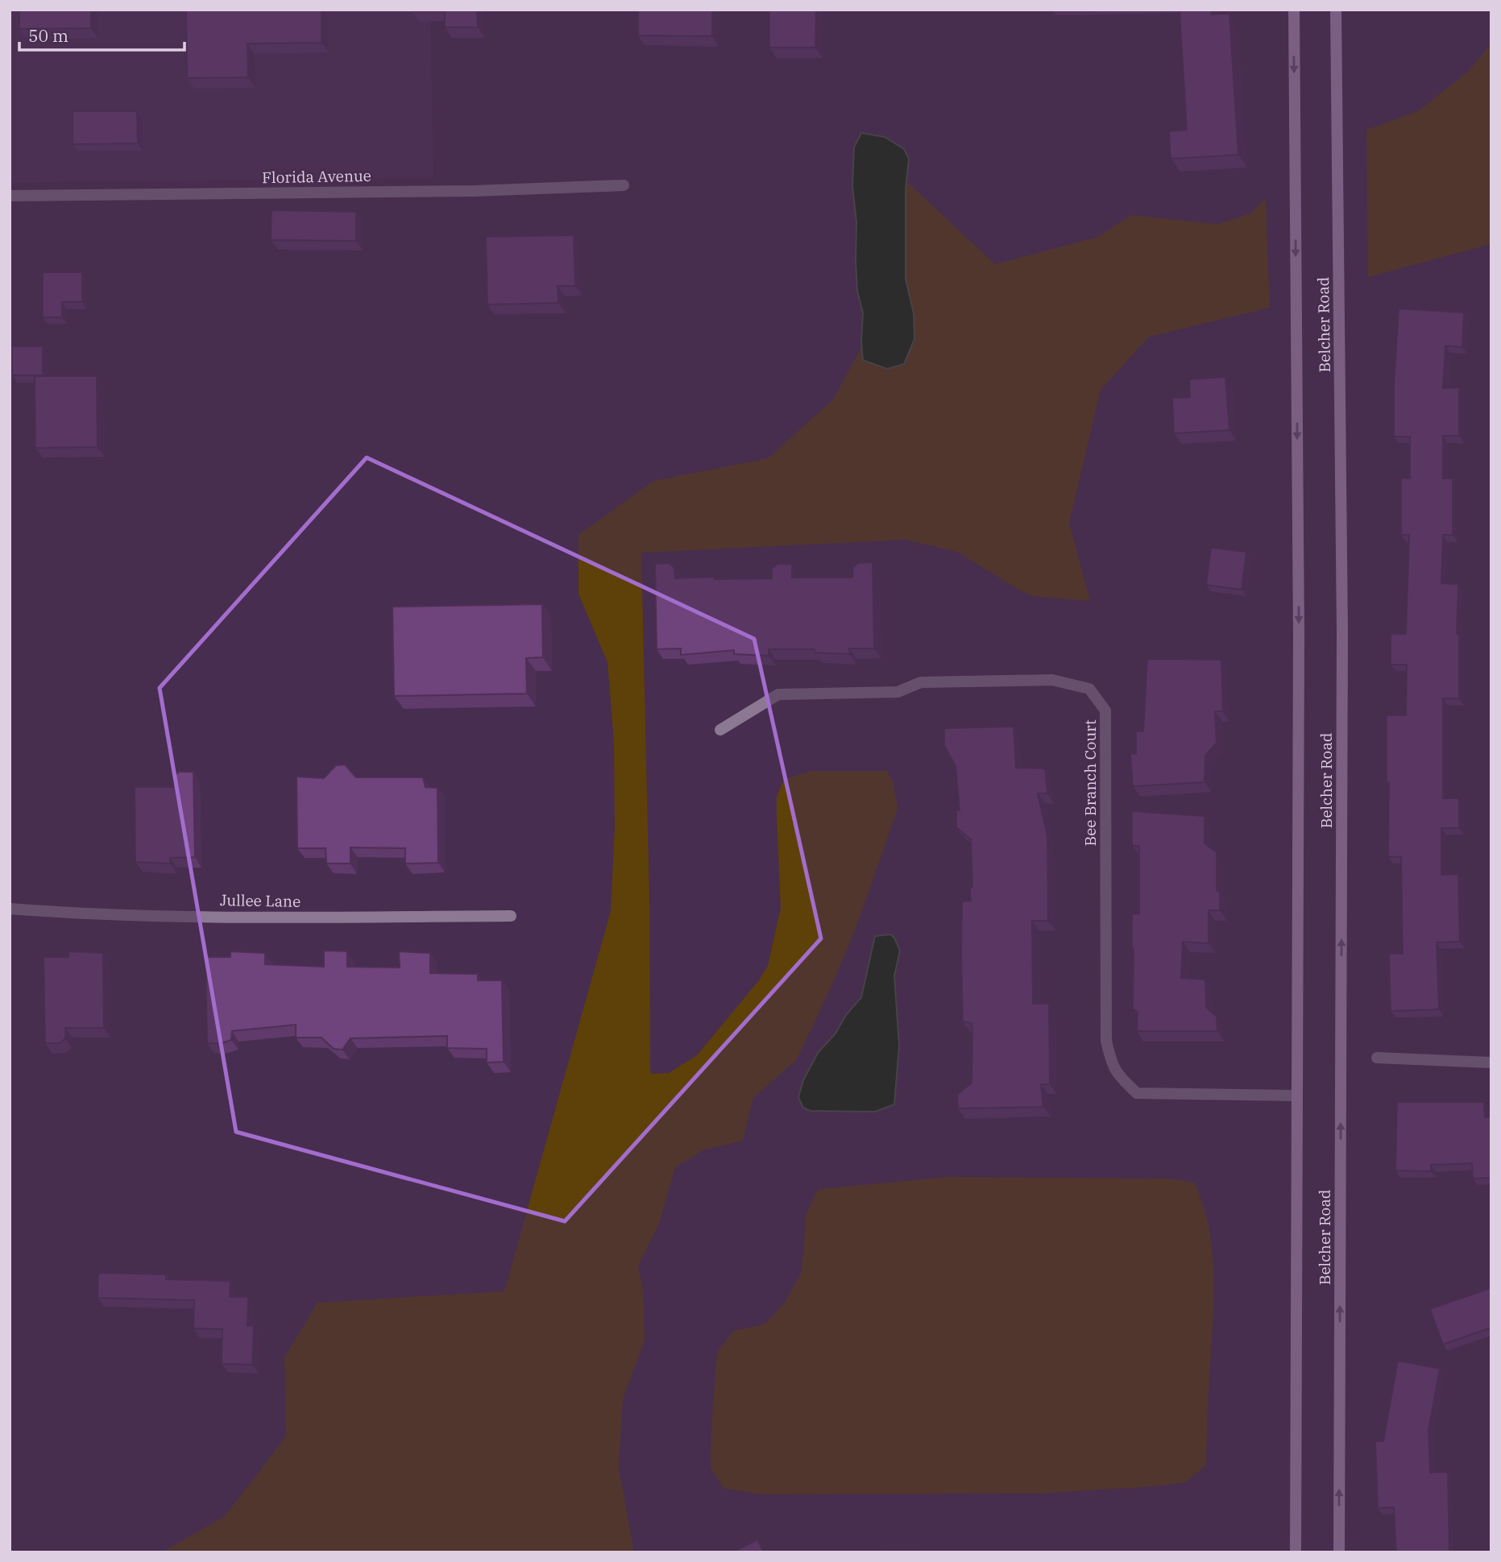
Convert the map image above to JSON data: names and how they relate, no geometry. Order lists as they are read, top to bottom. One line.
{"streets":{"main road":["Belcher Road"],"street":["Florida Avenue","Bee Branch Court","Jullee Lane"]},"crossings":[["Belcher Road","Bee Branch Court"]],"scale_bar":"50 m"}
